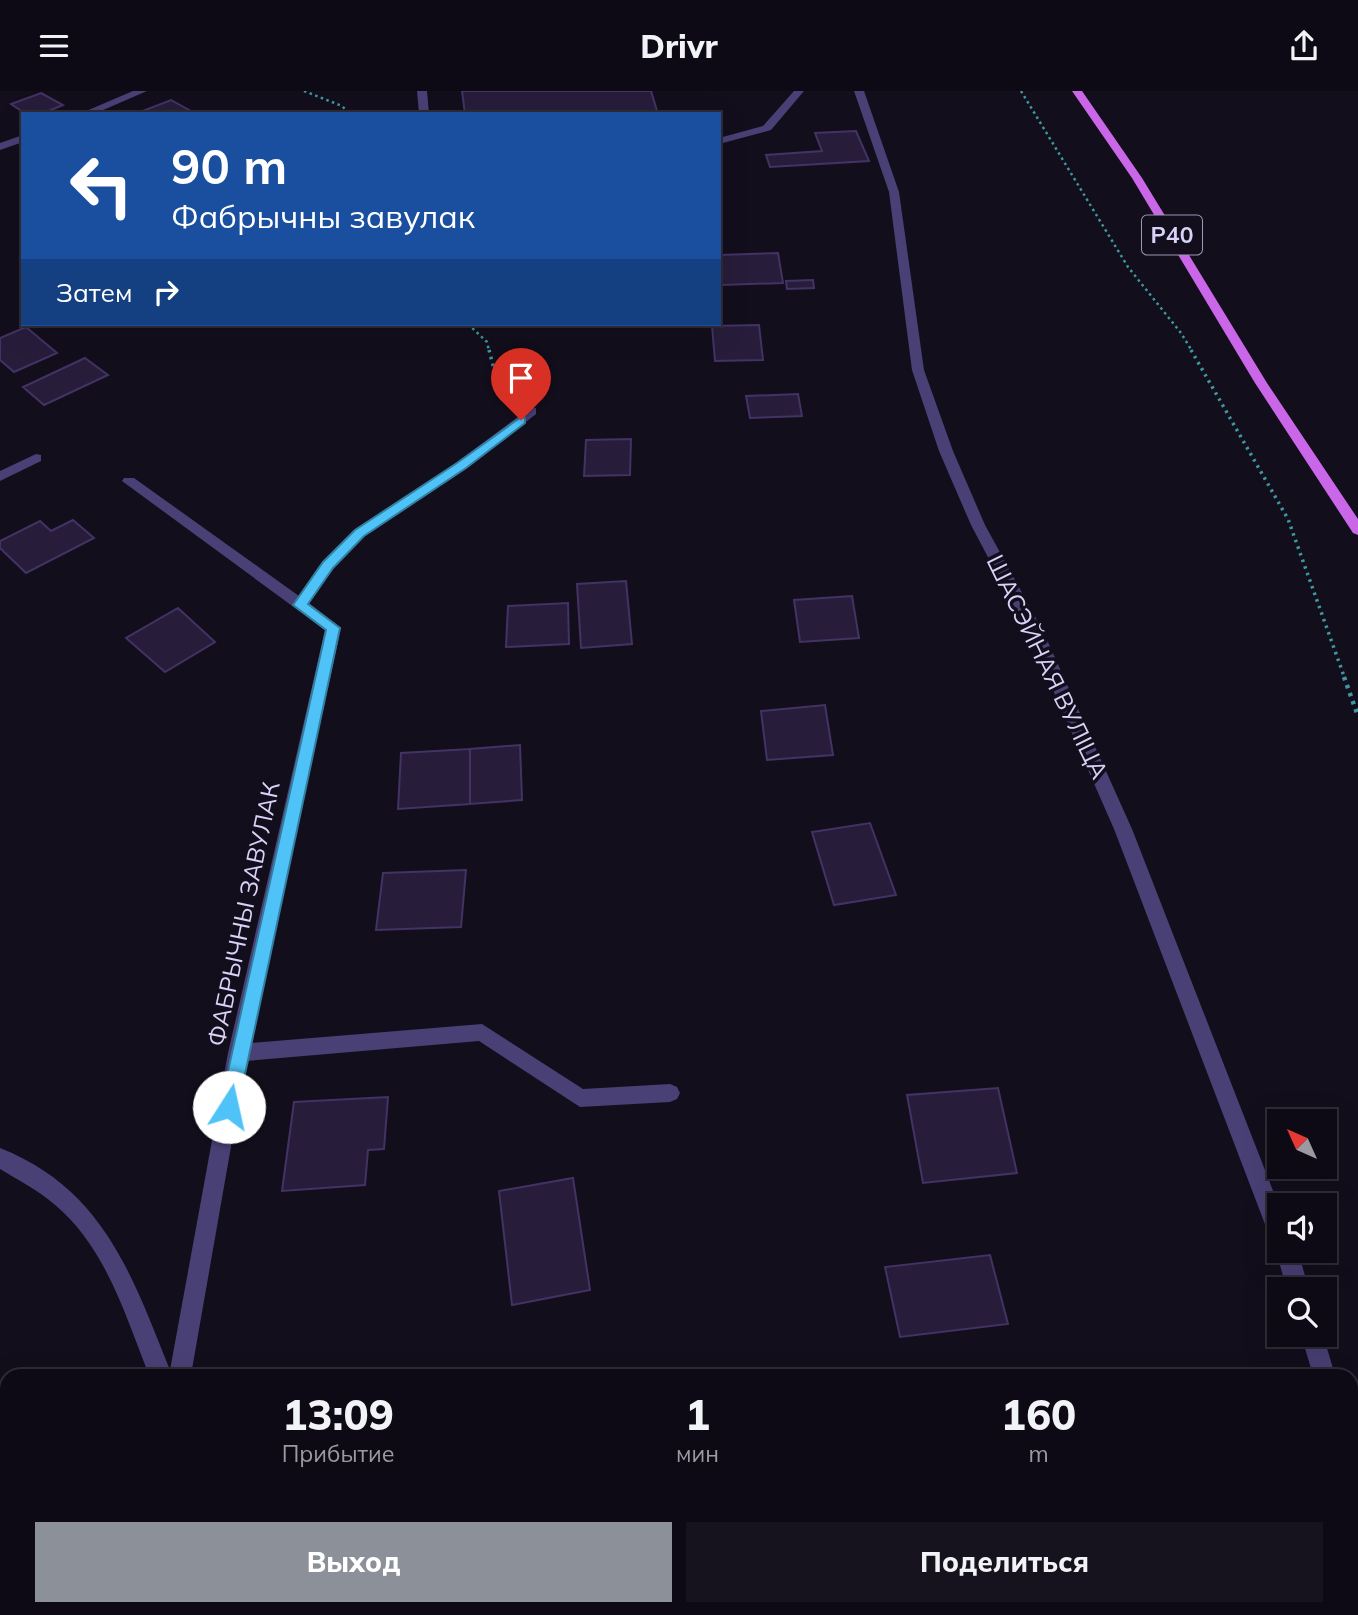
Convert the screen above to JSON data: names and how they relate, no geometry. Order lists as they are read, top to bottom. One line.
{"streets":{"main road":["Р40"],"street":["ШАСЭЙНАЯ ВУЛІЦА","ФАБРЫЧНЫ ЗАВУЛАК"]},"north":"top left","page":{"header":"Drivr","turn":["90 m","Фабрычны завулак"],"then":"Затем","eta":["13:09","Прибытие","1","мин","160","m"],"buttons":["Выход","Поделиться"]}}
